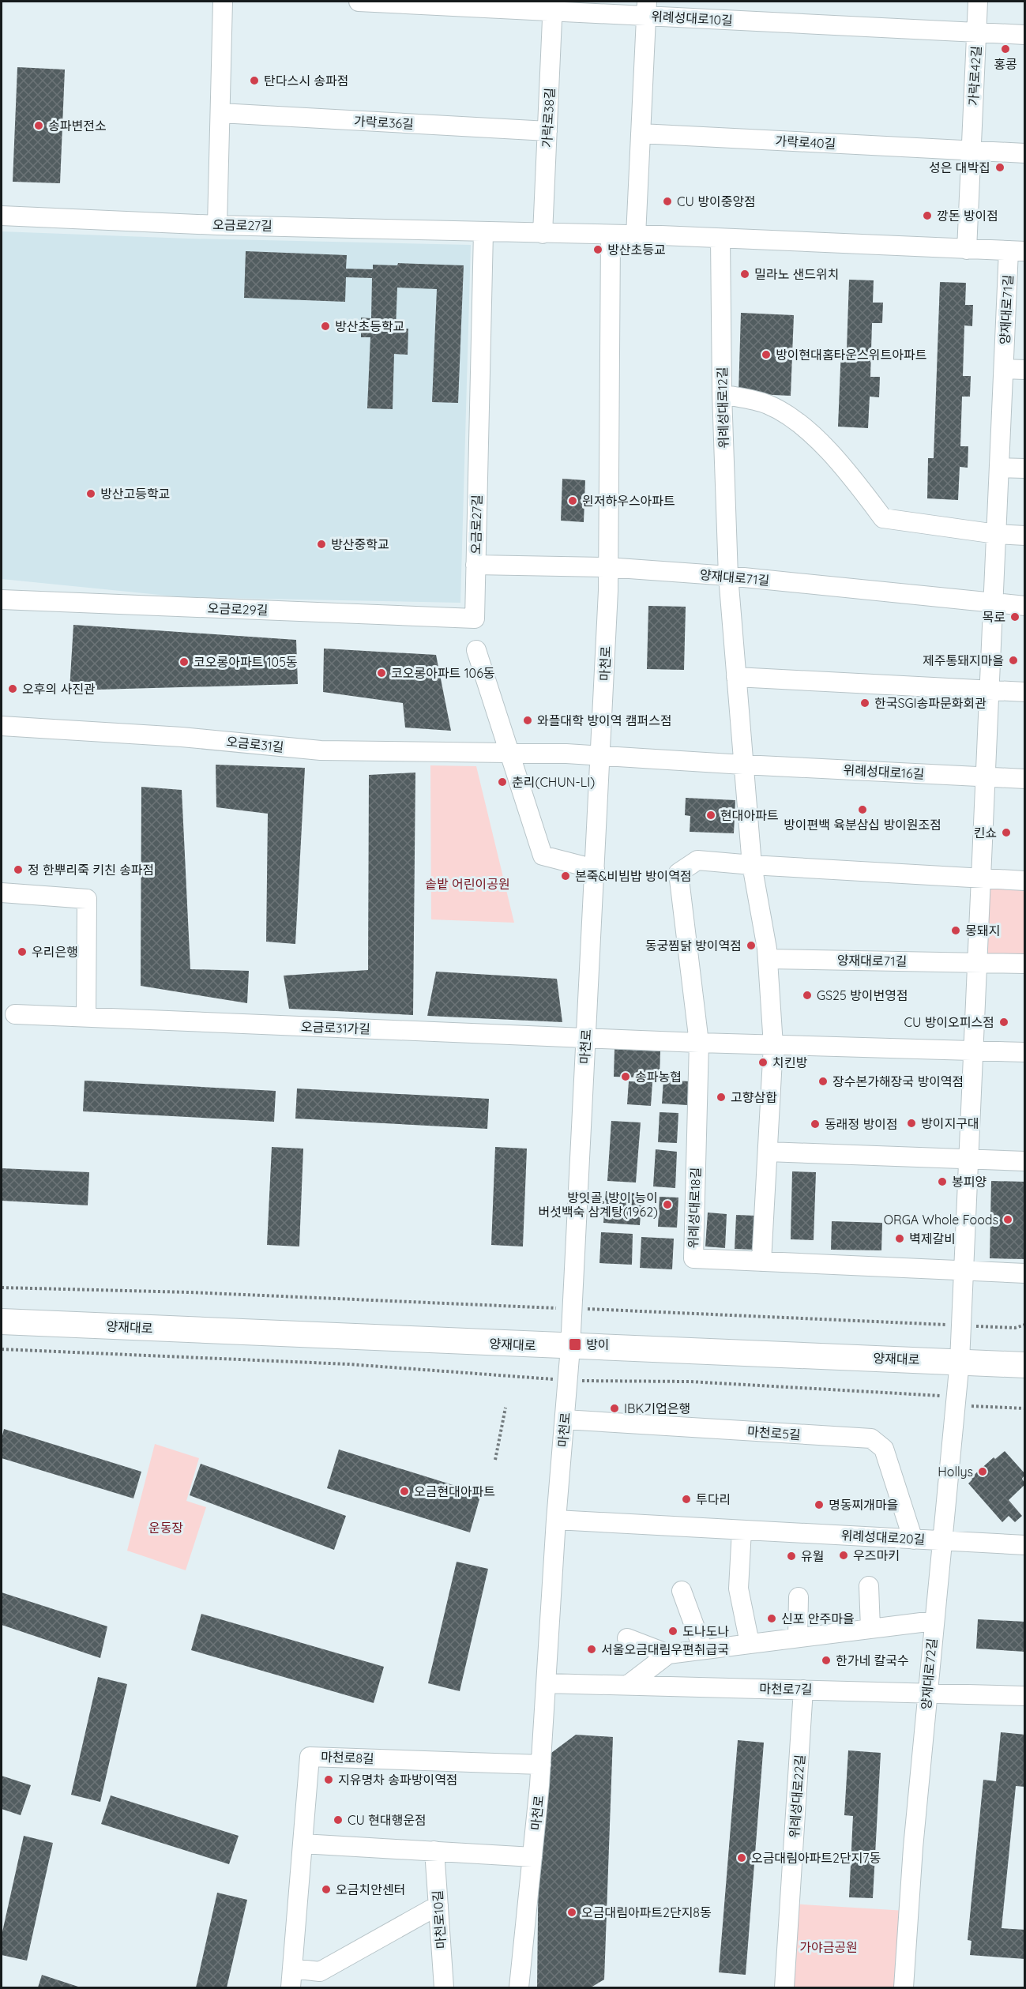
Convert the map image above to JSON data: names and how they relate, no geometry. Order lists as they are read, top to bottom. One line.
{"streets":{"main road":["양재대로"],"street":["위례성대로10길","가락로42길","가락로38길","가락로36길","가락로40길","오금로27길","양재대로71길","위례성대로12길","오금로29길","마천로","오금로31길","위례성대로16길","오금로31가길","위례성대로18길","마천로5길","위례성대로20길","양재대로72길","마천로7길","마천로8길","위례성대로22길","마천로10길"]},"crossings":[["위례성대로10길","가락로42길"],["위례성대로10길","가락로38길"],["가락로42길","가락로40길"],["가락로38길","가락로36길"],["가락로38길","오금로27길"],["오금로27길","양재대로71길"],["오금로27길","오금로29길"],["오금로27길","마천로"],["양재대로71길","위례성대로12길"],["양재대로71길","마천로"],["양재대로71길","위례성대로16길"],["양재대로71길","양재대로"],["양재대로71길","양재대로72길"],["마천로","오금로31길"],["마천로","위례성대로16길"],["마천로","오금로31가길"],["마천로","양재대로"],["마천로","마천로5길"],["마천로","위례성대로20길"],["마천로","마천로7길"],["마천로","마천로8길"],["오금로31길","위례성대로16길"],["양재대로","양재대로72길"],["마천로5길","위례성대로20길"],["위례성대로20길","양재대로72길"],["양재대로72길","마천로7길"],["마천로7길","위례성대로22길"]],"parks":["솥밭 어린이공원","운동장","가야금공원"],"places":{"other":["홍콩","탄다스시 송파점","송파변전소","성은 대박집","CU 방이중앙점","깡돈 방이점","방산초등교","밀라노 샌드위치","방산초등학교","방이현대홈타운스위트아파트","방산고등학교","윈저하우스아파트","방산중학교","목로","제주통돼지마을","코오롱아파트 105동","코오롱아파트 106동","오후의 사진관","한국SGI송파문화회관","와플대학 방이역 캠퍼스점","춘리(CHUN-LI)","방이편백 육분삼십 방이원조점","현대아파트","킨쇼","정 한뿌리죽 키친 송파점","본죽&비빔밥 방이역점","몽돼지","동궁찜닭 방이역점","우리은행","GS25 방이번영점","CU 방이오피스점","치킨방","송파농협","장수본가해장국 방이역점","고향삼합","방이지구대","동래정 방이점","봉피양","방잇골, 방이 능이 버섯백숙 삼계탕(1962)","ORGA Whole Foods","벽제갈비","IBK기업은행","Hollys","오금현대아파트","투다리","명동찌개마을","우즈마키","유월","신포 안주마을","도나도나","서울오금대림우편취급국","한가네 칼국수","지유명차 송파방이역점","CU 현대행운점","오금대림아파트2단지7동","오금치안센터","오금대림아파트2단지8동"],"transit":["방이"]}}
